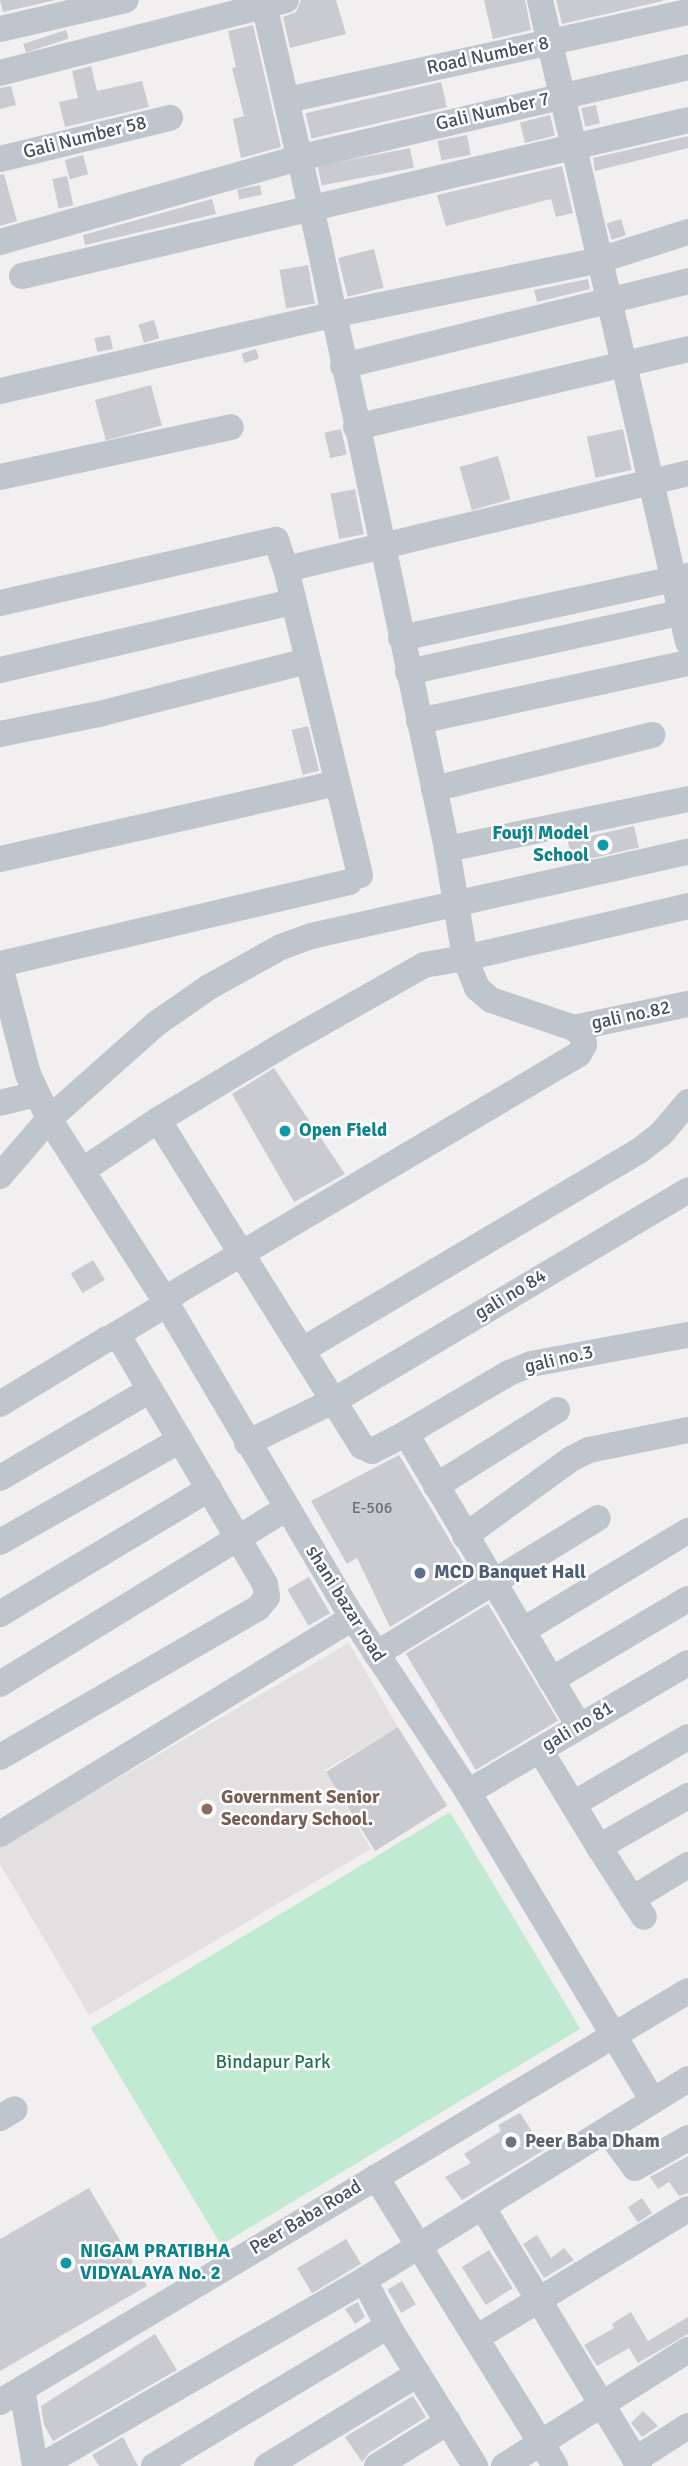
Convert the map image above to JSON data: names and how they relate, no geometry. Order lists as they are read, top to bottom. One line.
{"streets":{"street":["Road Number 8","Gali Number 7","Gali Number 58","gali no.82","gali no 84","gali no.3","shani bazar road","gali no 81","Peer Baba Road"]},"crossings":[["gali no 84","gali no.3"],["gali no 84","shani bazar road"],["shani bazar road","gali no 81"],["shani bazar road","Peer Baba Road"]],"parks":["Bindapur Park"],"places":["Fouji Model School","Open Field","MCD Banquet Hall","Government Senior Secondary School.","Peer Baba Dham","NIGAM PRATIBHA VIDYALAYA No. 2"],"house_numbers":["E-506"]}
